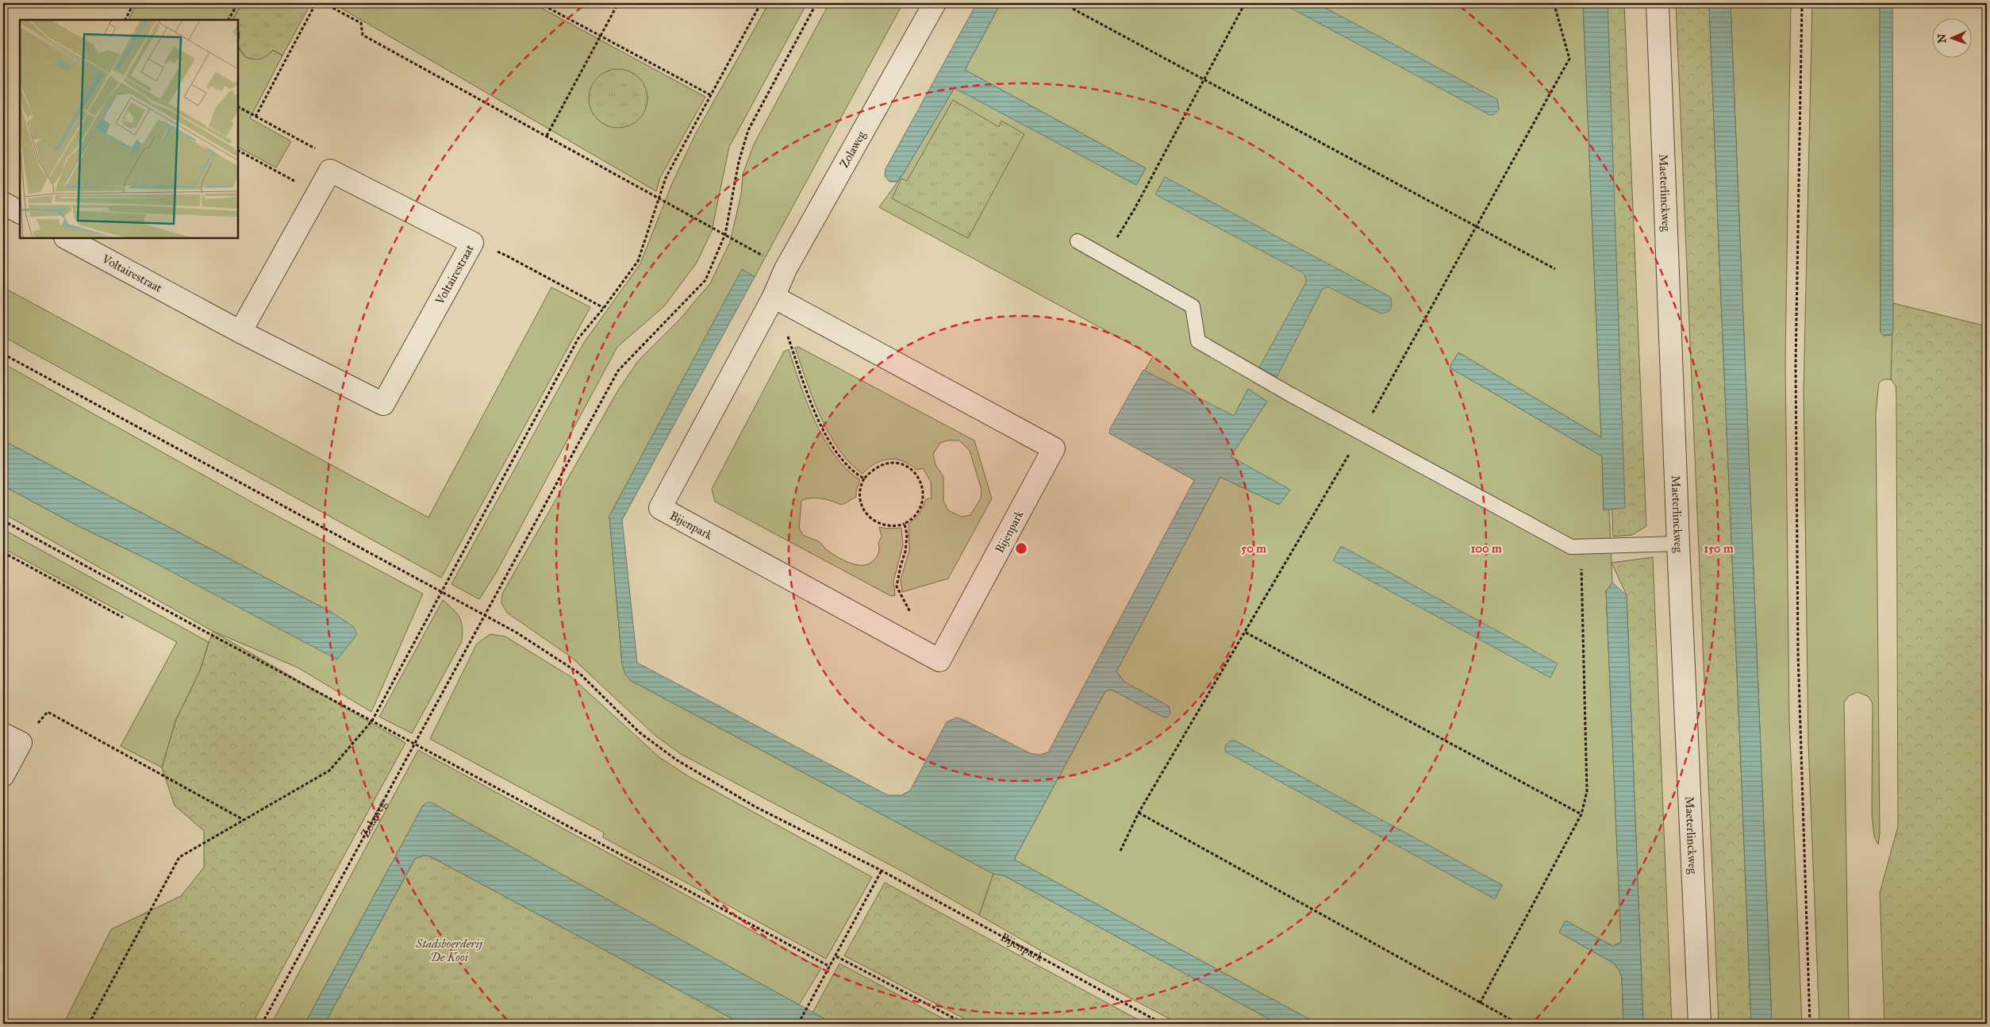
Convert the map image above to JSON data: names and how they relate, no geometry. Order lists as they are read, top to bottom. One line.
{"streets":{"street":["Zolaweg","Maeterlinckweg","Voltairestraat","Bijenpark"]},"crossings":[["Zolaweg","Bijenpark"]],"parks":["Stadsboerderij De Kooi"],"north":"left","rings":["50 m","100 m","150 m"]}
